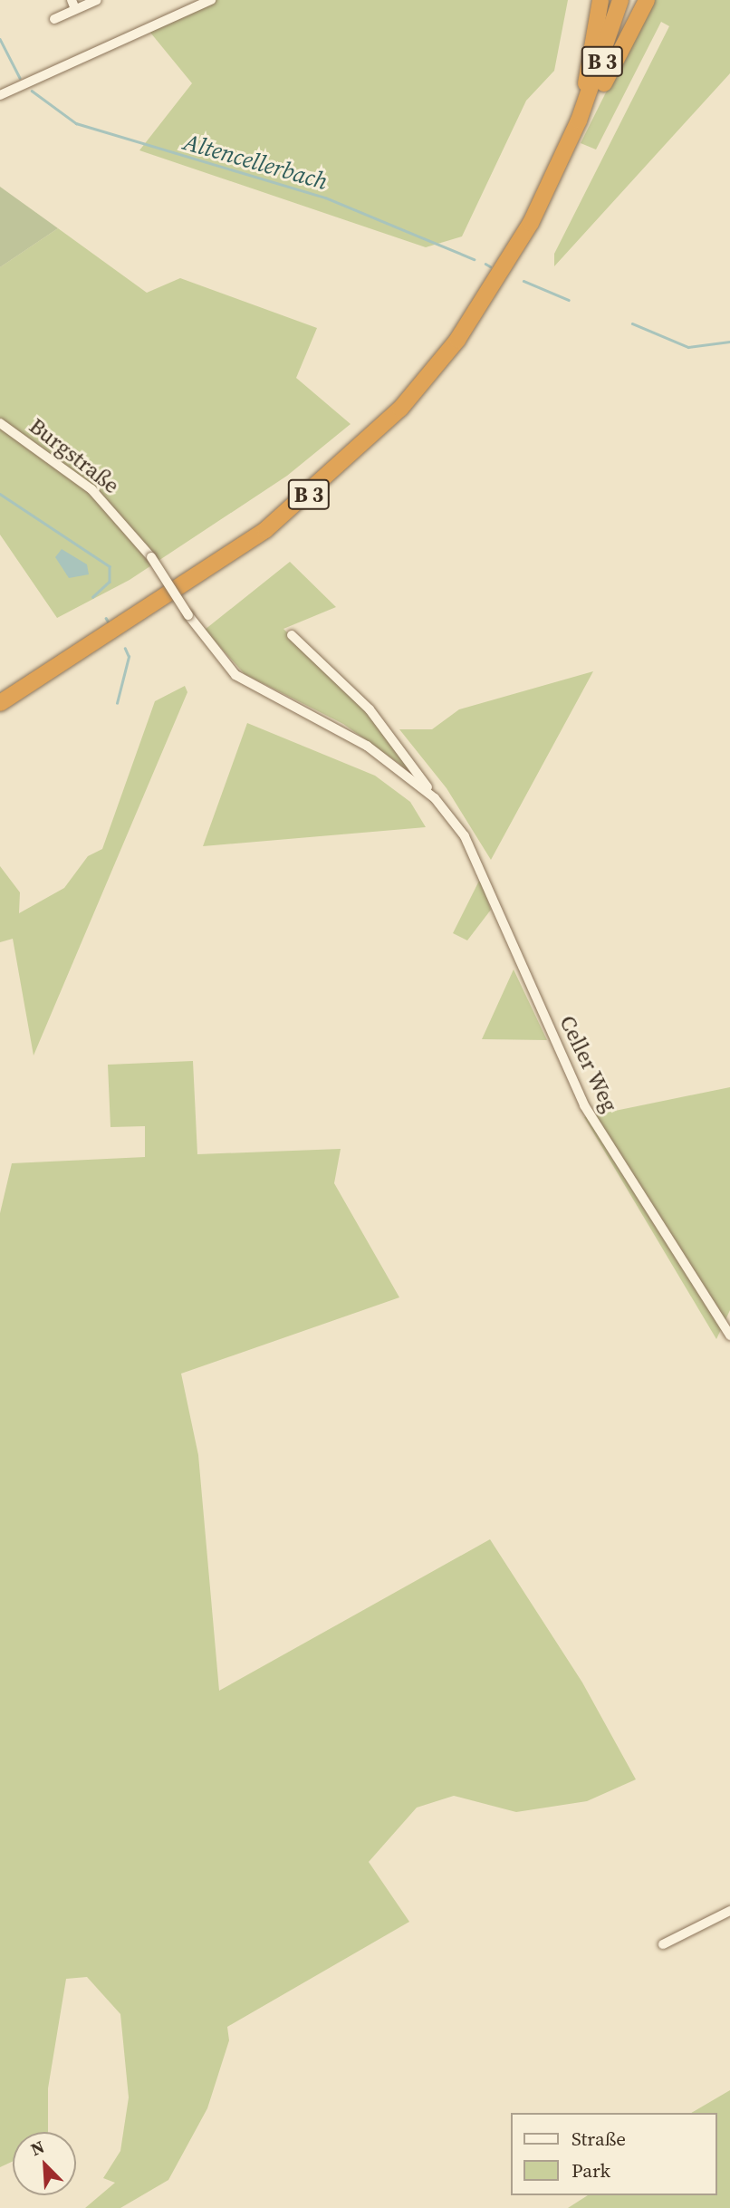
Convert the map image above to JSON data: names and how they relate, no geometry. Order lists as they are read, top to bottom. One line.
{"streets":{"highway":["B 3"],"street":["Burgstraße","Celler Weg"]},"crossings":[["Burgstraße","Celler Weg"]],"water":["Altencellerbach"],"legend":["Straße","Park"],"north":"top left"}
